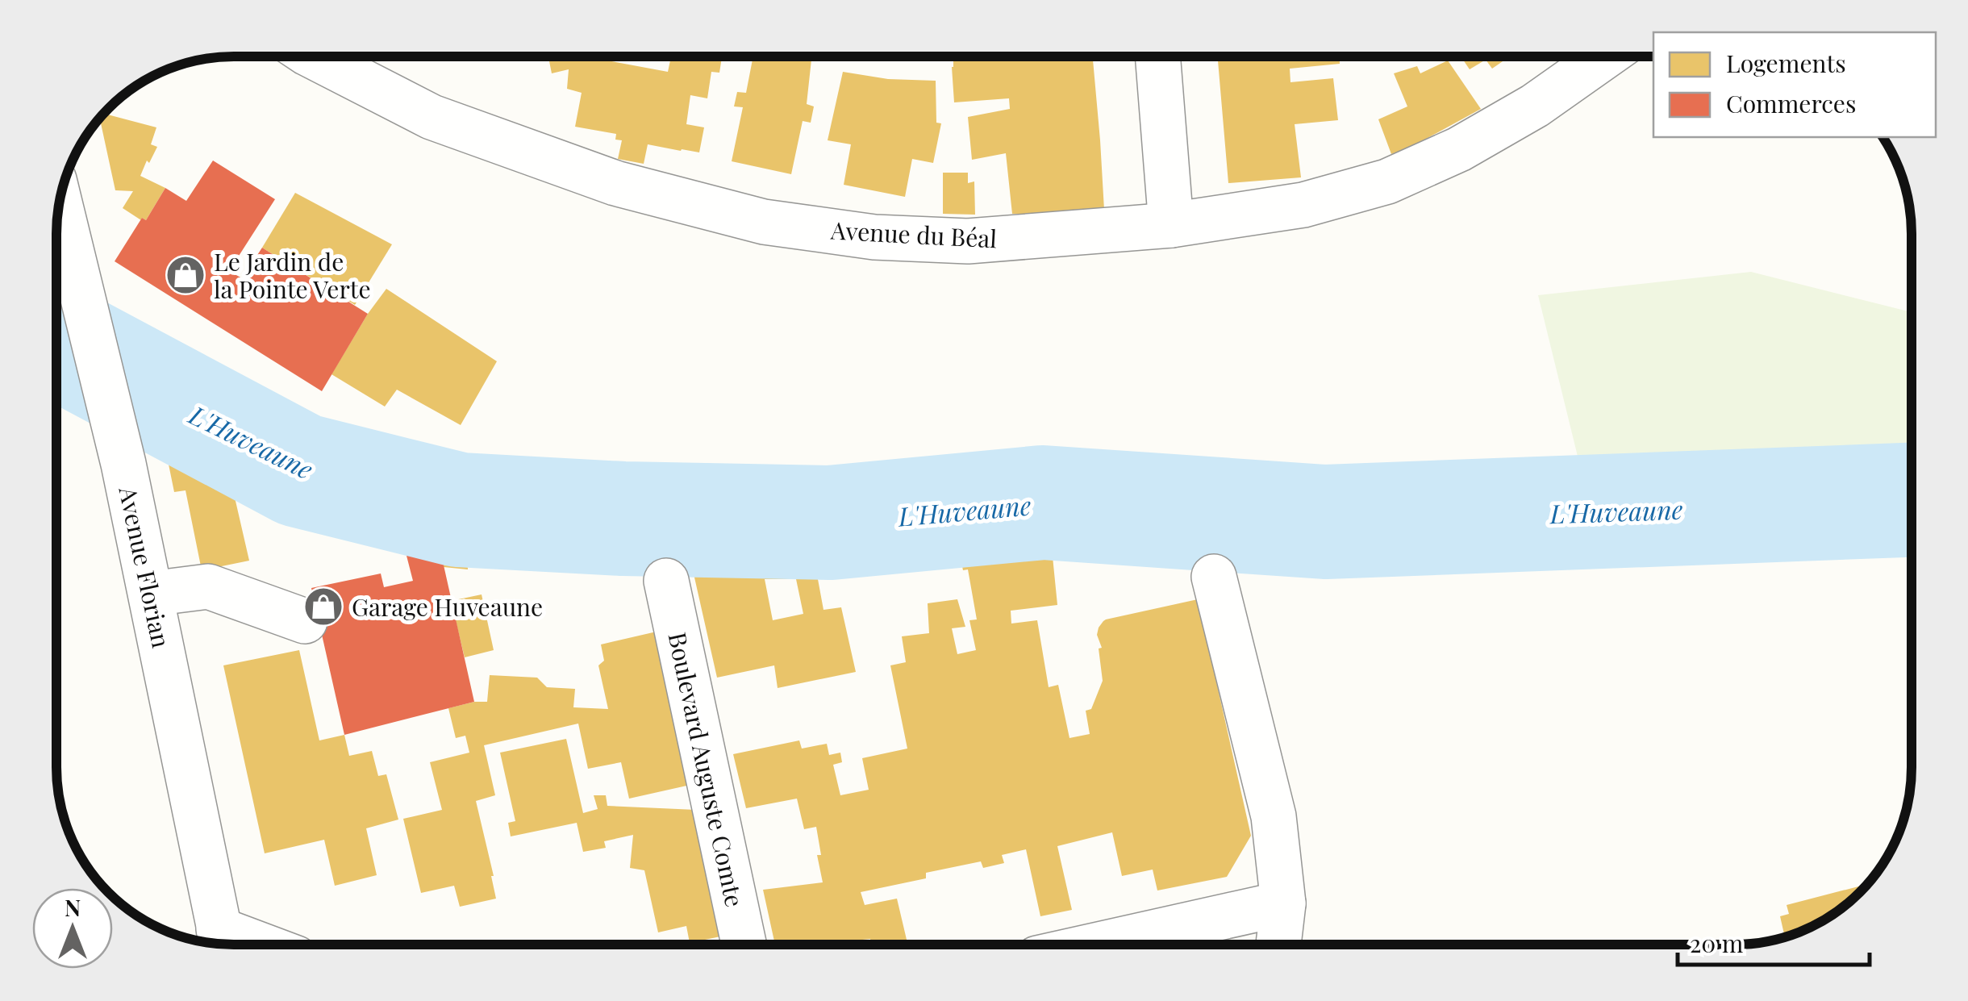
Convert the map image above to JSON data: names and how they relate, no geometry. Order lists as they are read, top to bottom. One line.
{"streets":{"street":["Avenue du Béal","Avenue Florian","Boulevard Auguste Comte"]},"water":["L'Huveaune"],"places":{"shop":["Le Jardin de la Pointe Verte","Garage Huveaune"]},"legend":["Logements","Commerces"],"scale_bar":"20 m","north":"top"}
